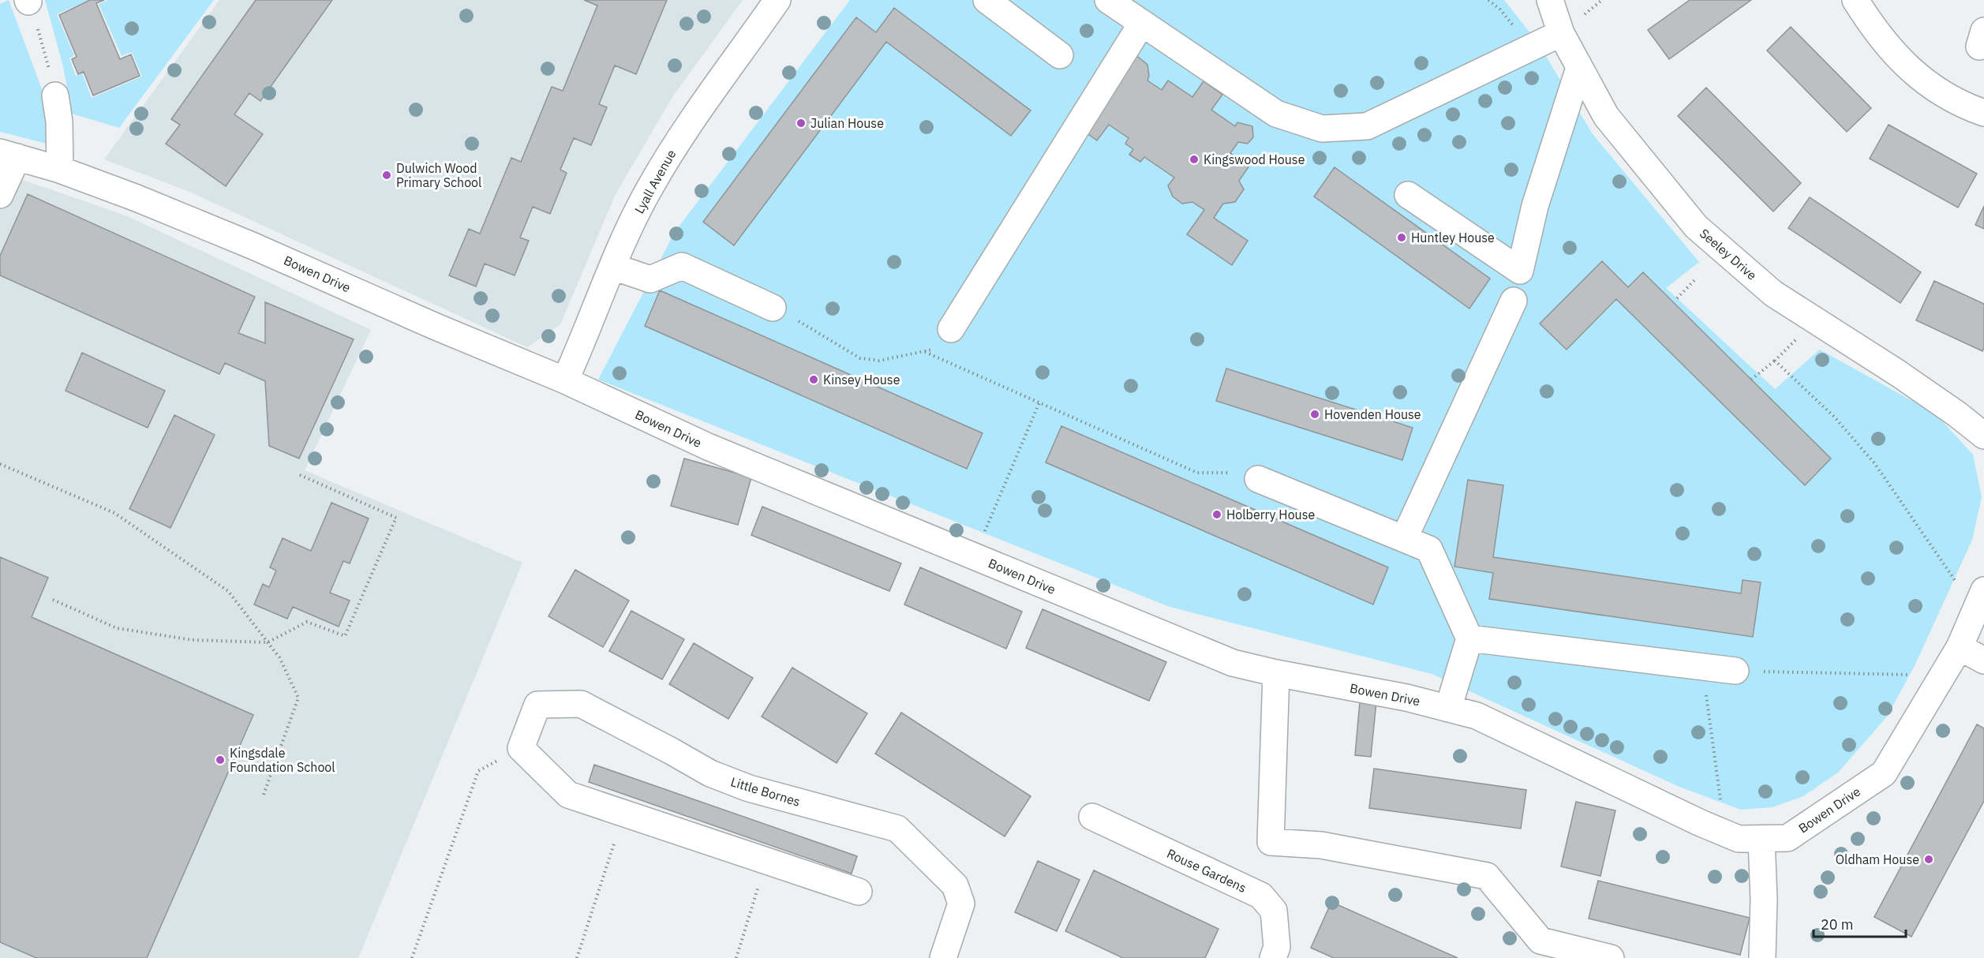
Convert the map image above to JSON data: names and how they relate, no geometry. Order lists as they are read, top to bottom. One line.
{"streets":{"street":["Lyall Avenue","Seeley Drive","Bowen Drive","Little Bornes","Rouse Gardens"]},"crossings":[["Lyall Avenue","Bowen Drive"]],"places":["Julian House","Kingswood House","Dulwich Wood Primary School","Huntley House","Kinsey House","Hovenden House","Holberry House","Kingsdale Foundation School","Oldham House"],"scale_bar":"20 m"}
